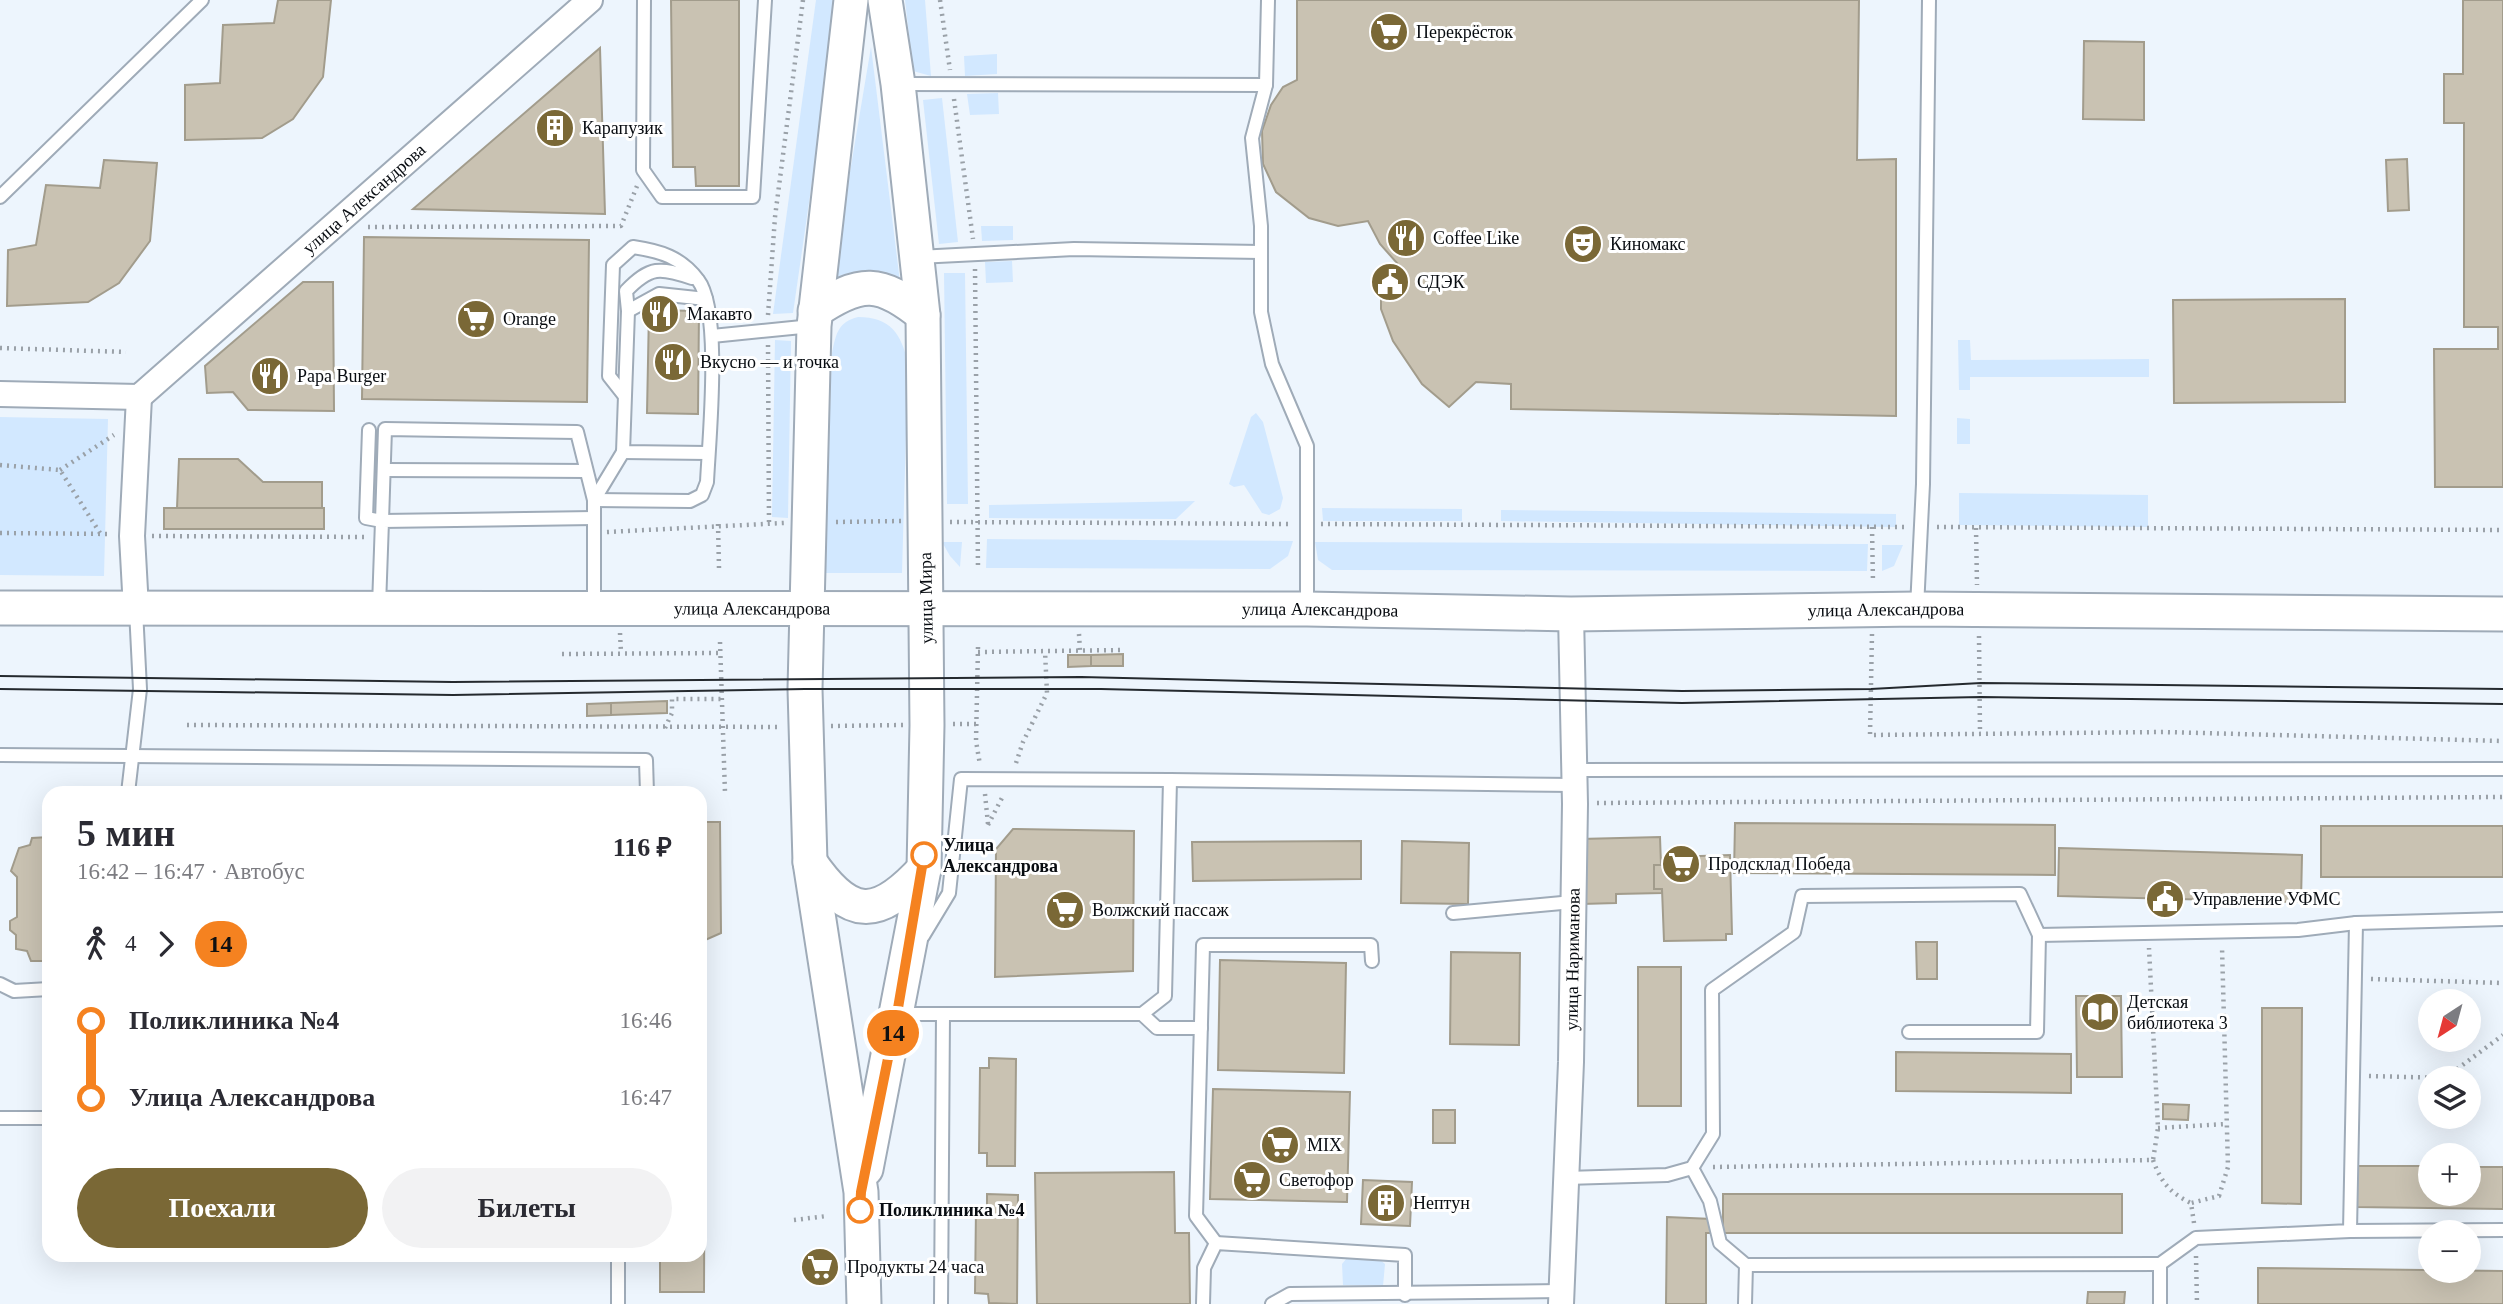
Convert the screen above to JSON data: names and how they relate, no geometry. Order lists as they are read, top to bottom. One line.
{"streets":{"street":["улица Александрова","улица Мира","улица Нариманова"]},"crossings":[["улица Александрова","улица Мира"],["улица Александрова","улица Нариманова"]],"places":{"supermarket":["Перекрёсток","Orange","Продсклад Победа","Волжский пассаж","MIX","Светофор","Продукты 24 часа"],"building":["Карапузик","Нептун"],"restaurant":["Coffee Like","Макавто","Вкусно — и точка","Papa Burger"],"theatre":["Киномакс"],"public building":["СДЭК","Управление УФМС"],"other":["Улица Александрова","Поликлиника №4"],"library":["Детская библиотека 3"]},"lines":["bus line 14"],"north":"bottom left","page":{"on_map":"14","heading":["5 мин","16:42 – 16:47 · Автобус","116 ₽"],"legs":["4","14"],"list":[{"name":"Поликлиника №4","value":"16:46"},{"name":"Улица Александрова","value":"16:47"}],"map_buttons":["+","−"],"buttons":["Поехали","Билеты"]}}
